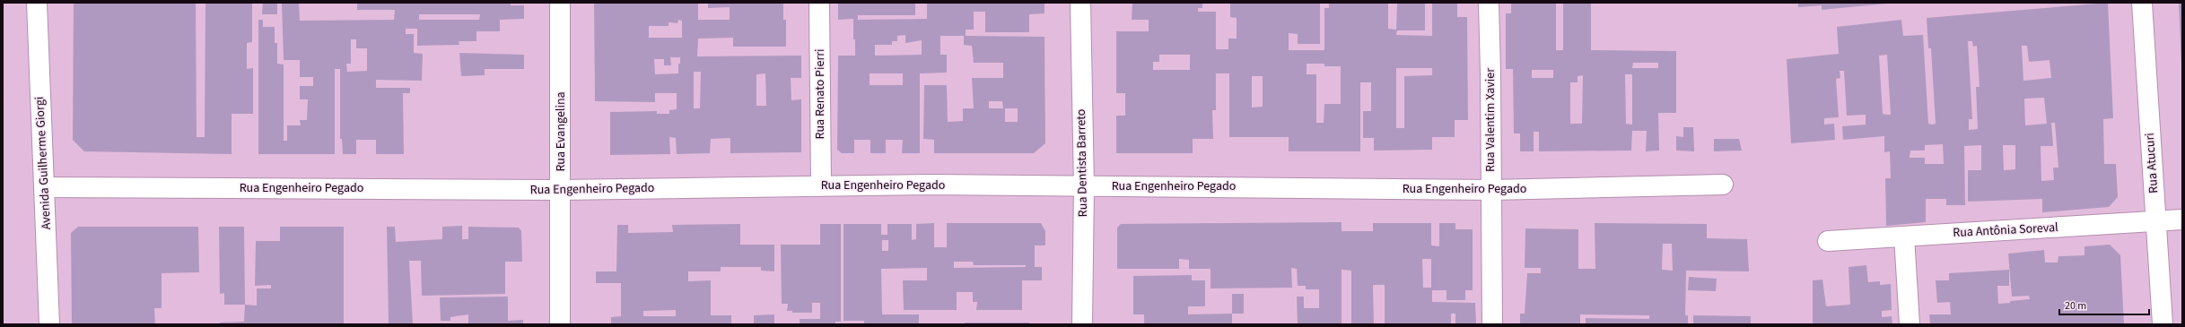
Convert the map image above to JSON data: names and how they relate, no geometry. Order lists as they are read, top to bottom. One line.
{"streets":{"street":["Rua Renato Pierri","Rua Valentim Xavier","Rua Evangelina","Avenida Guilherme Giorgi","Rua Dentista Barreto","Rua Atucuri","Rua Engenheiro Pegado","Rua Antônia Soreval"]},"crossings":[["Rua Renato Pierri","Rua Engenheiro Pegado"],["Rua Valentim Xavier","Rua Engenheiro Pegado"],["Rua Evangelina","Rua Engenheiro Pegado"],["Avenida Guilherme Giorgi","Rua Engenheiro Pegado"],["Rua Dentista Barreto","Rua Engenheiro Pegado"],["Rua Atucuri","Rua Antônia Soreval"]],"scale_bar":"20 m"}
